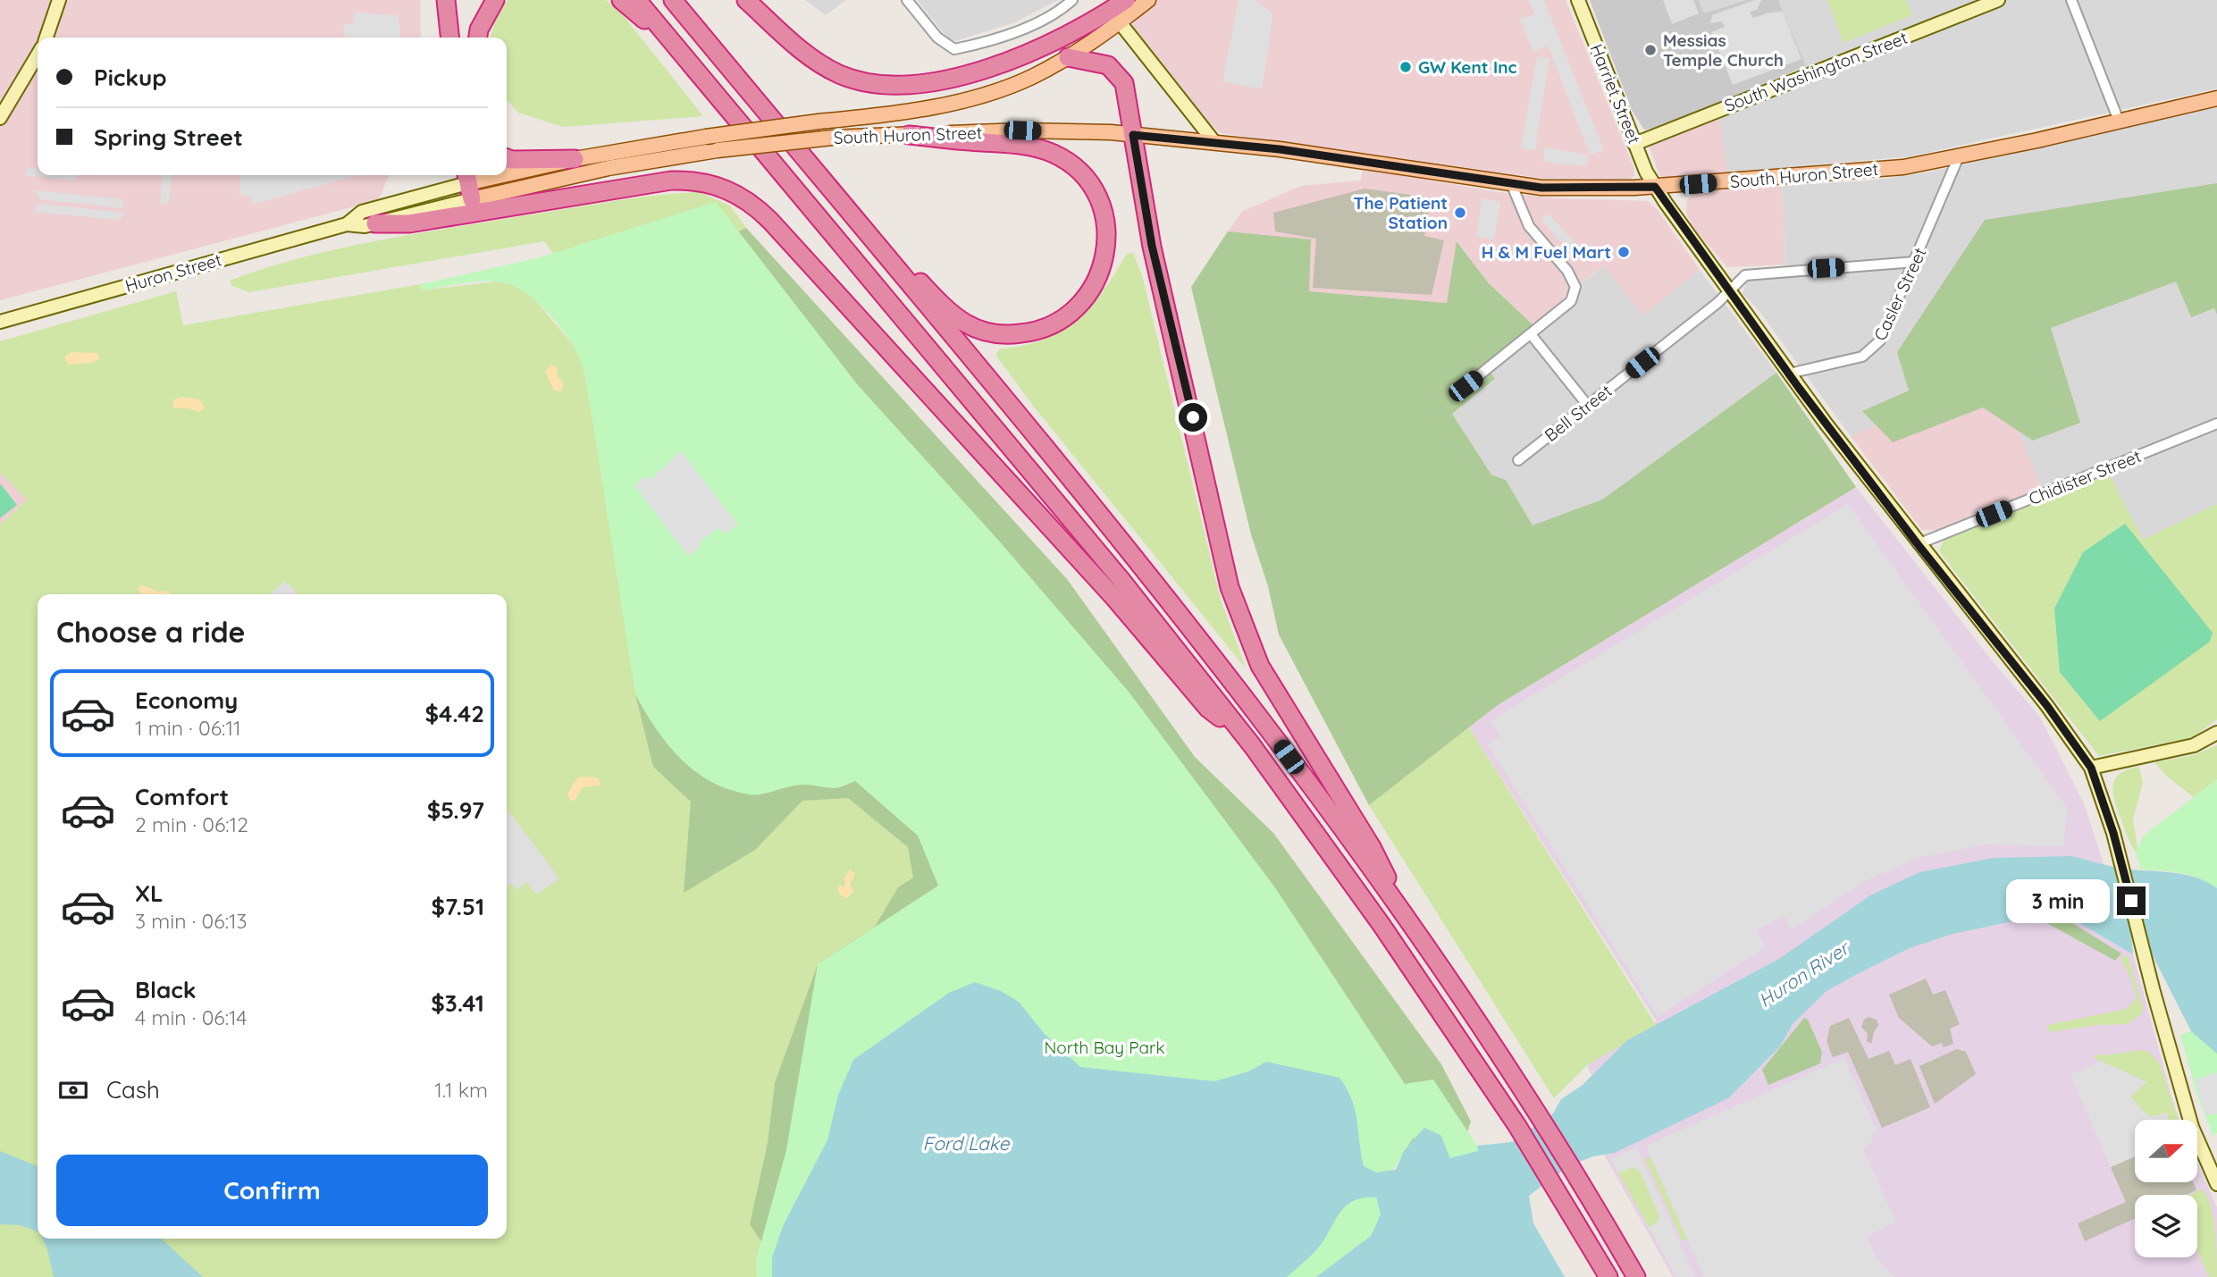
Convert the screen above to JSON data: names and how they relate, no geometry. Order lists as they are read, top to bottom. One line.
{"streets":{"main road":["South Washington Street","Harriet Street","South Huron Street","Huron Street"],"street":["Casler Street","Bell Street","Chidister Street"]},"crossings":[["South Washington Street","Harriet Street"],["Harriet Street","South Huron Street"],["Harriet Street","Casler Street"],["Harriet Street","Bell Street"],["Harriet Street","Chidister Street"],["South Huron Street","Huron Street"],["South Huron Street","Casler Street"],["Casler Street","Bell Street"]],"water":["Huron River","Ford Lake"],"parks":["North Bay Park"],"places":["Messias Temple Church","GW Kent Inc","The Patient Station","H & M Fuel Mart"],"north":"right","page":{"banner":["Pickup","Spring Street"],"heading":"Choose a ride","list":[{"name":"Economy","note":"1 min · 06:11","value":"$4.42"},{"name":"Comfort","note":"2 min · 06:12","value":"$5.97"},{"name":"XL","note":"3 min · 06:13","value":"$7.51"},{"name":"Black","note":"4 min · 06:14","value":"$3.41"}],"bubble":"3 min","pay":["Cash","1.1 km"],"buttons":"Confirm"}}
